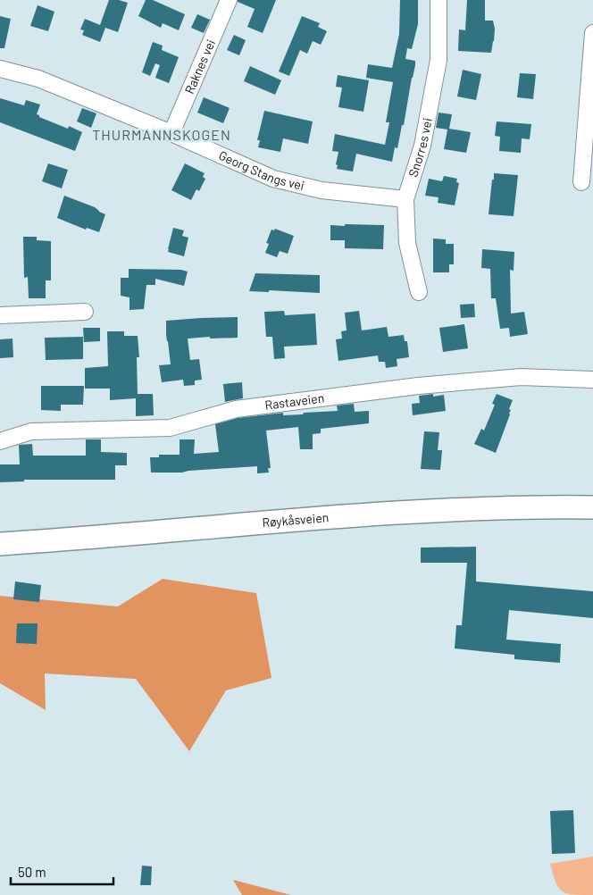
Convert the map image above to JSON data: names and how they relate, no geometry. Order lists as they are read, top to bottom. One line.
{"streets":{"main road":["Røykåsveien"],"street":["Raknes vei","Snorres vei","Georg Stangs vei","Rastaveien"]},"crossings":[["Raknes vei","Georg Stangs vei"],["Snorres vei","Georg Stangs vei"]],"districts":["THURMANNSKOGEN"],"scale_bar":"50 m"}
